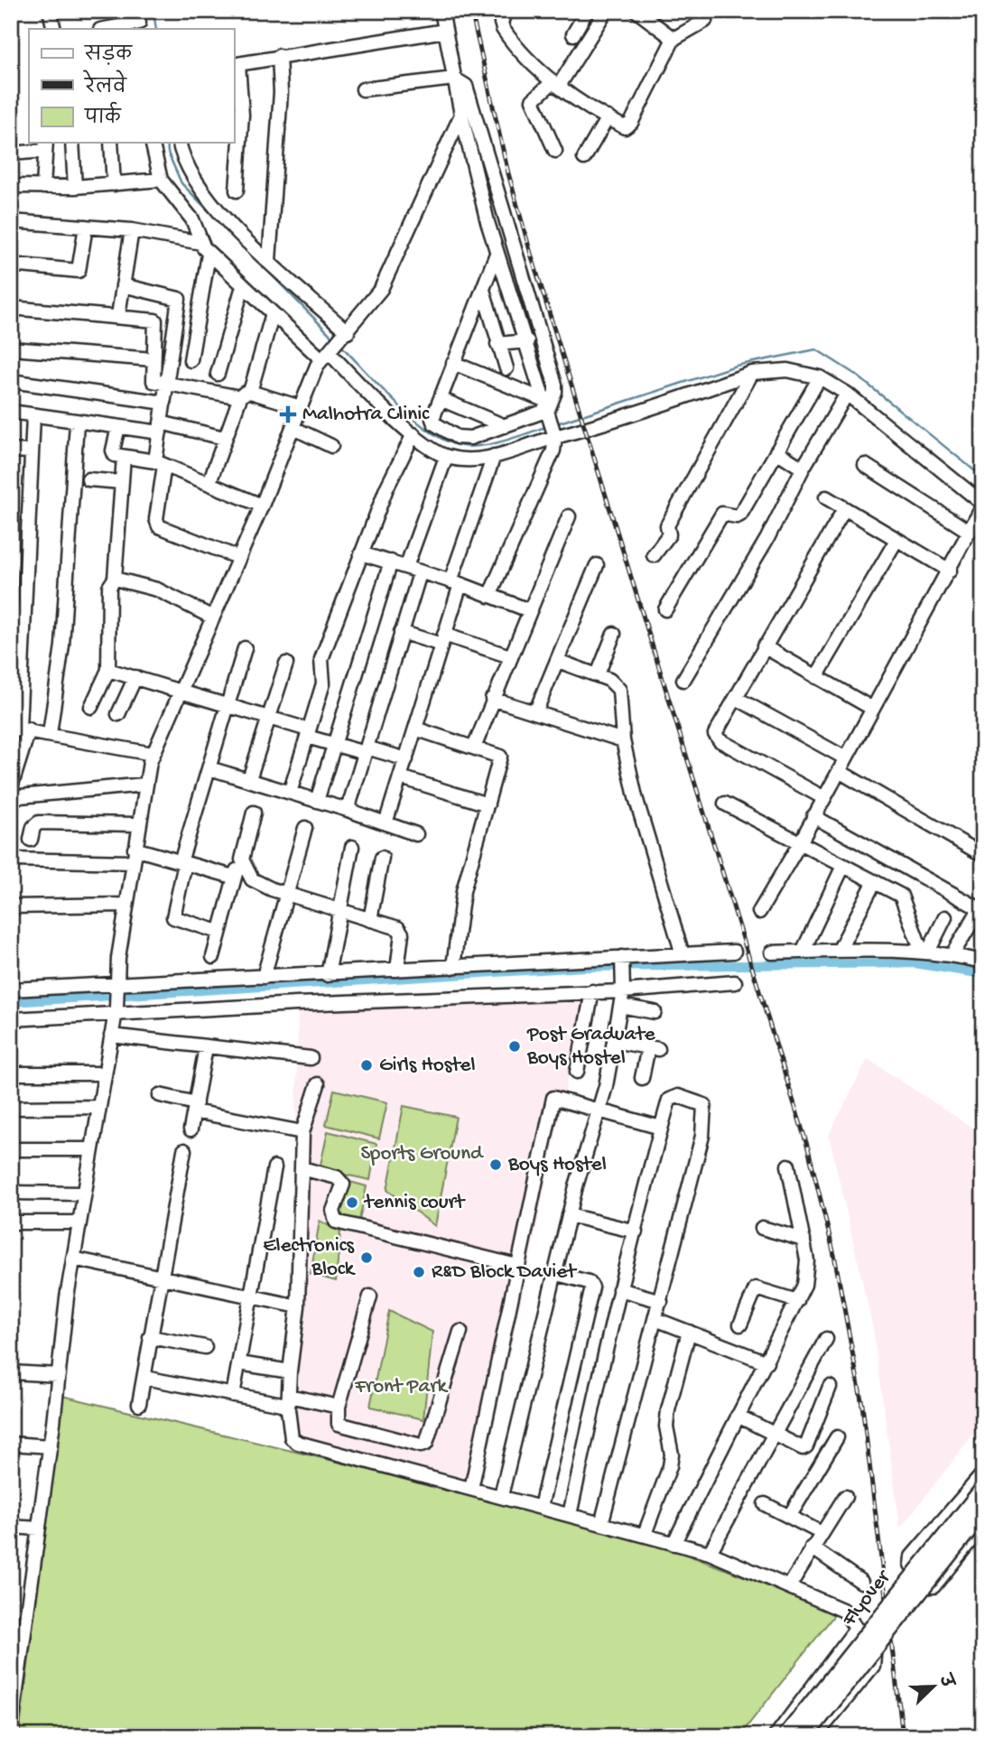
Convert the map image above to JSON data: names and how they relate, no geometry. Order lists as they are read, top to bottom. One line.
{"streets":{"main road":["Flyover"]},"parks":["Sports Ground","Front Park"],"places":{"health":["Malhotra Clinic"],"other":["Post Graduate Boys Hostel","Girls Hostel","Boys Hostel","tennis court","Electronics Block","R&D Block Daviet"]},"legend":["सड़क","रेलवे","पार्क"],"north":"top right"}
